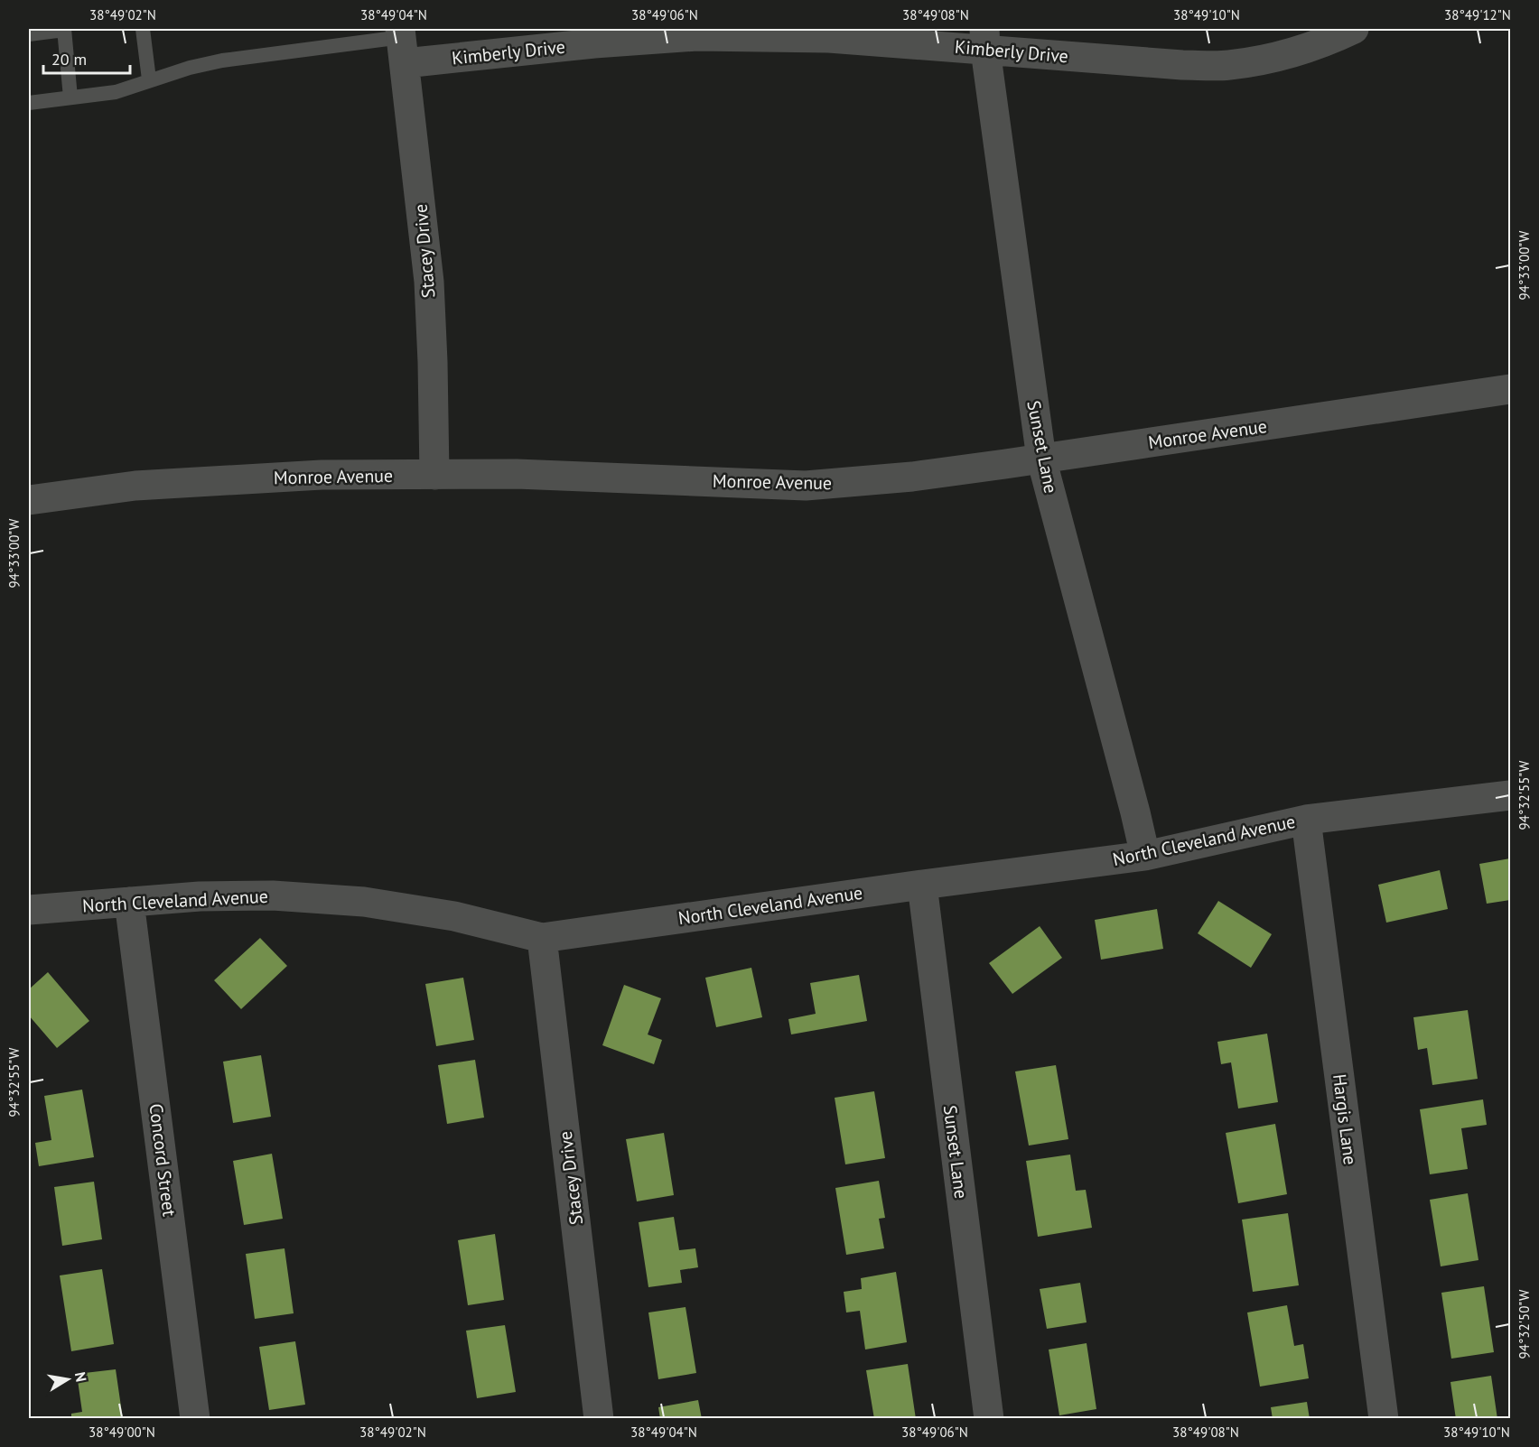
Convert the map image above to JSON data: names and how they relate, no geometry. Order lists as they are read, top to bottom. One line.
{"streets":{"street":["Kimberly Drive","Stacey Drive","Monroe Avenue","Sunset Lane","North Cleveland Avenue","Hargis Lane","Concord Street"]},"crossings":[["Kimberly Drive","Stacey Drive"],["Kimberly Drive","Sunset Lane"],["Stacey Drive","Monroe Avenue"],["Stacey Drive","North Cleveland Avenue"],["Monroe Avenue","Sunset Lane"],["Sunset Lane","North Cleveland Avenue"],["North Cleveland Avenue","Hargis Lane"],["North Cleveland Avenue","Concord Street"]],"scale_bar":"20 m","north":"right","coordinates":["38°49'02\"N","38°49'04\"N","38°49'06\"N","38°49'08\"N","38°49'10\"N","38°49'12\"N","94°33'00\"W","94°32'55\"W","94°32'50\"W","38°49'00\"N"]}
